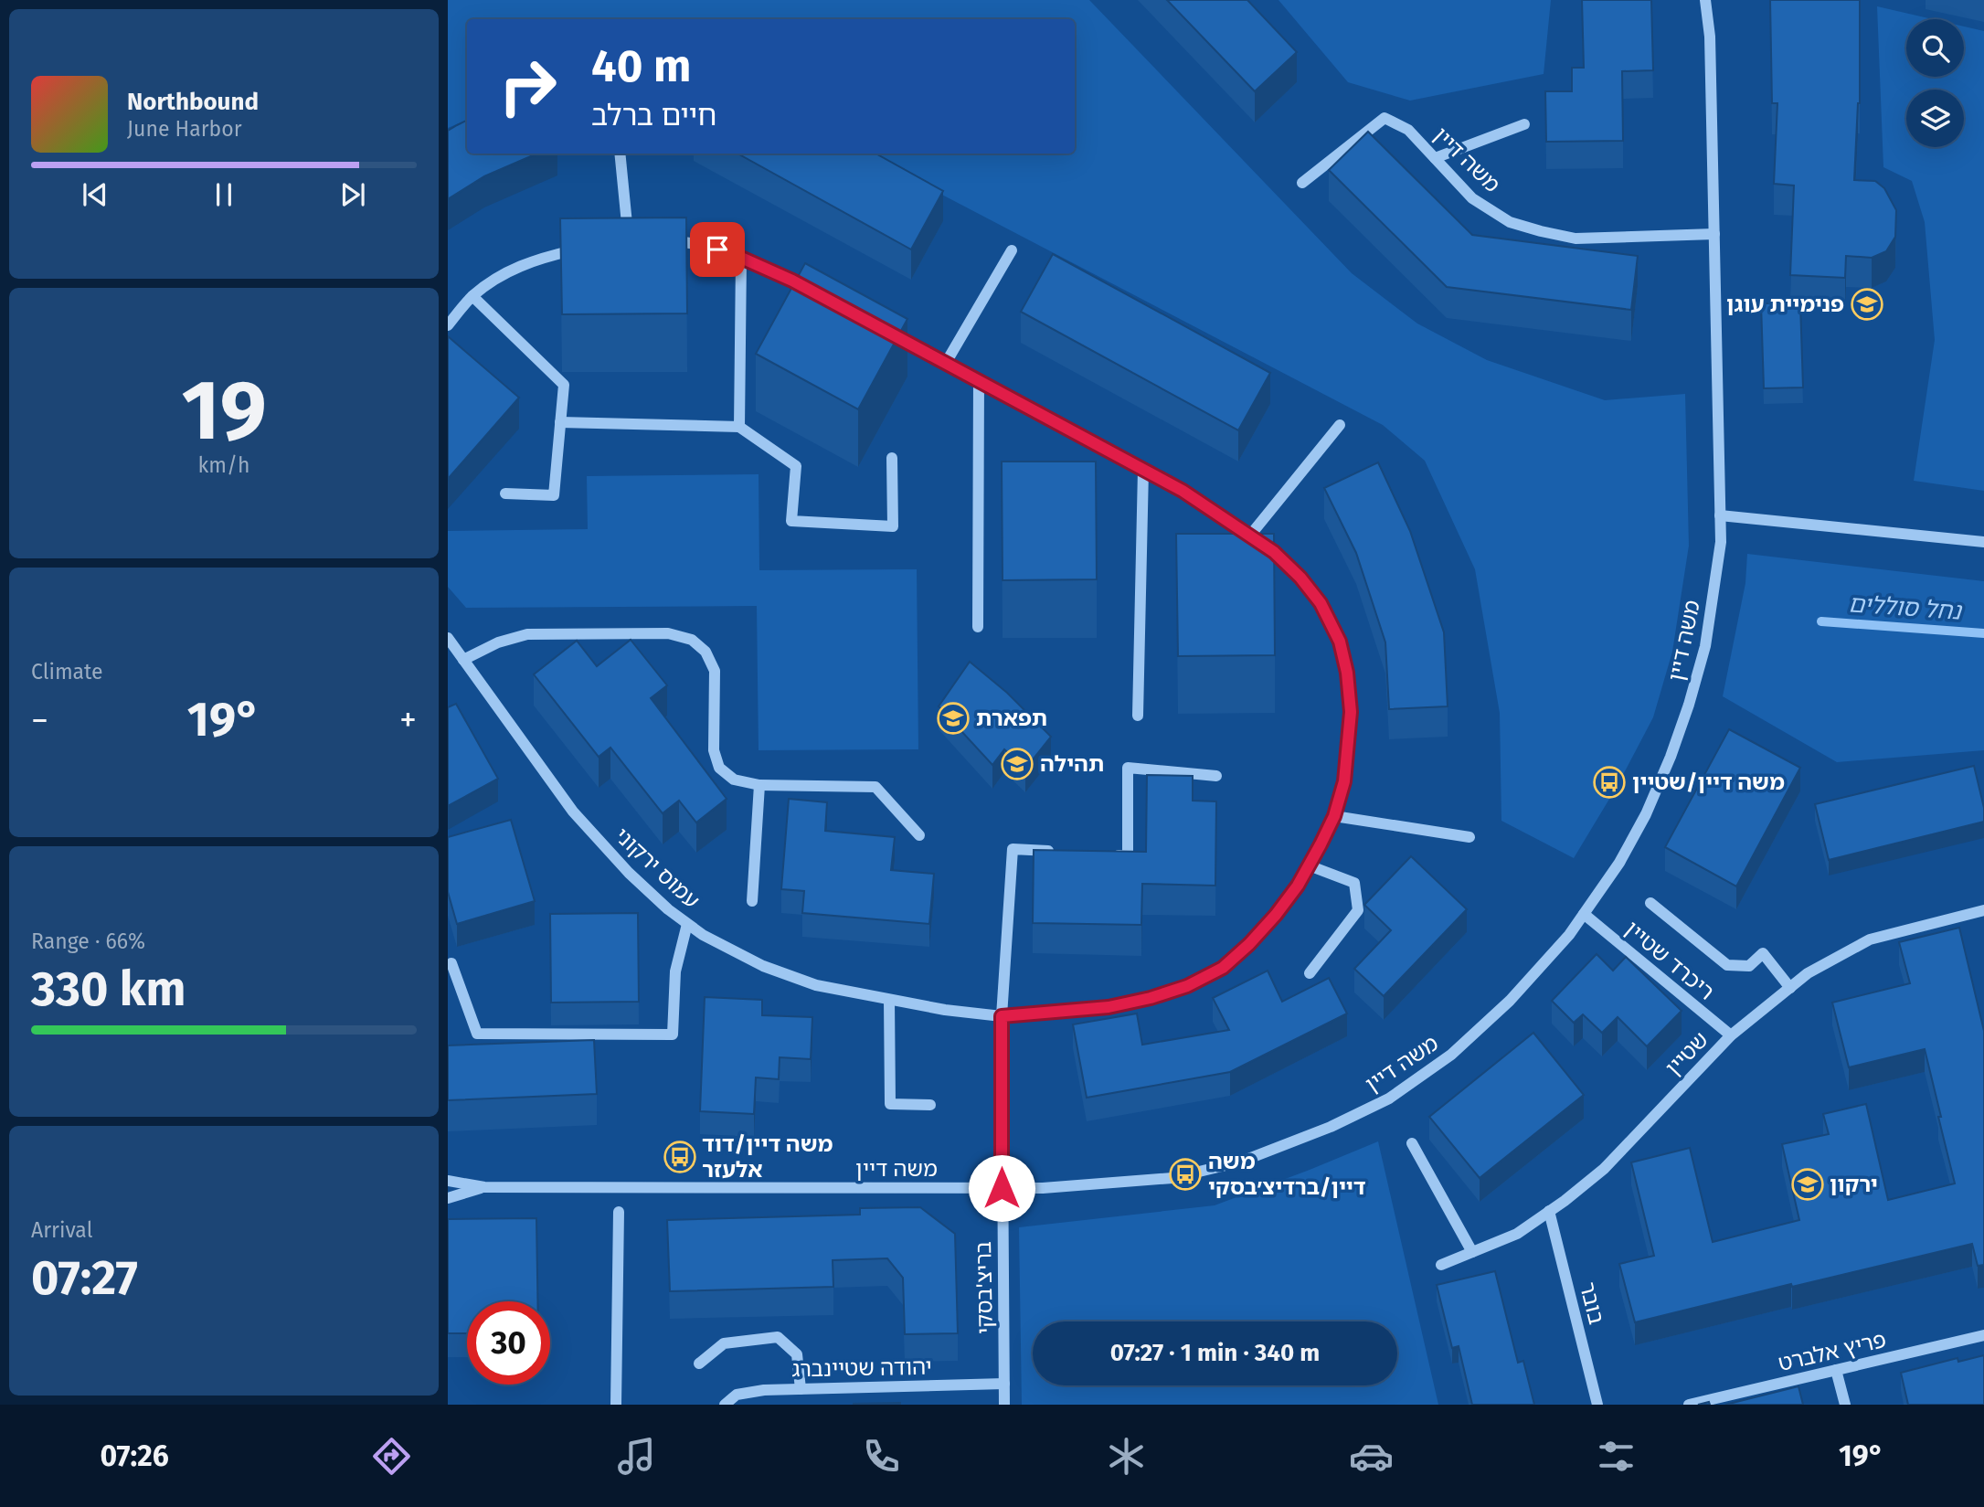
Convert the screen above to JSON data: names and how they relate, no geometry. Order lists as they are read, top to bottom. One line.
{"streets":{"street":["משה דיין","עמוס ירקוני","ריכרד שטיין","שטיין","בריצ'בסקי","בובר","פריץ אלברט","יהודה שטיינברג"]},"crossings":[["משה דיין","ריכרד שטיין"],["משה דיין","בריצ'בסקי"],["עמוס ירקוני","בריצ'בסקי"],["ריכרד שטיין","שטיין"],["שטיין","בובר"],["בריצ'בסקי","יהודה שטיינברג"]],"water":["נחל סוללים"],"places":{"school or university":["פנימיית עוגן","תפארת","תהילה","ירקון"],"bus stop":["משה דיין/שטיין","משה דיין/דוד אלעזר","משה דיין/ברדיצ׳בסקי"]},"page":{"turn":["40 m","חיים ברלב"],"song":["Northbound","June Harbor"],"tile":[["19","km/h"],"Climate",["Range · 66%","330 km"],["Arrival","07:27"]],"heat":["−","19°","+"],"limit":"30","trip":"07:27 · 1 min · 340 m","tabs":["07:26","19°"]}}
